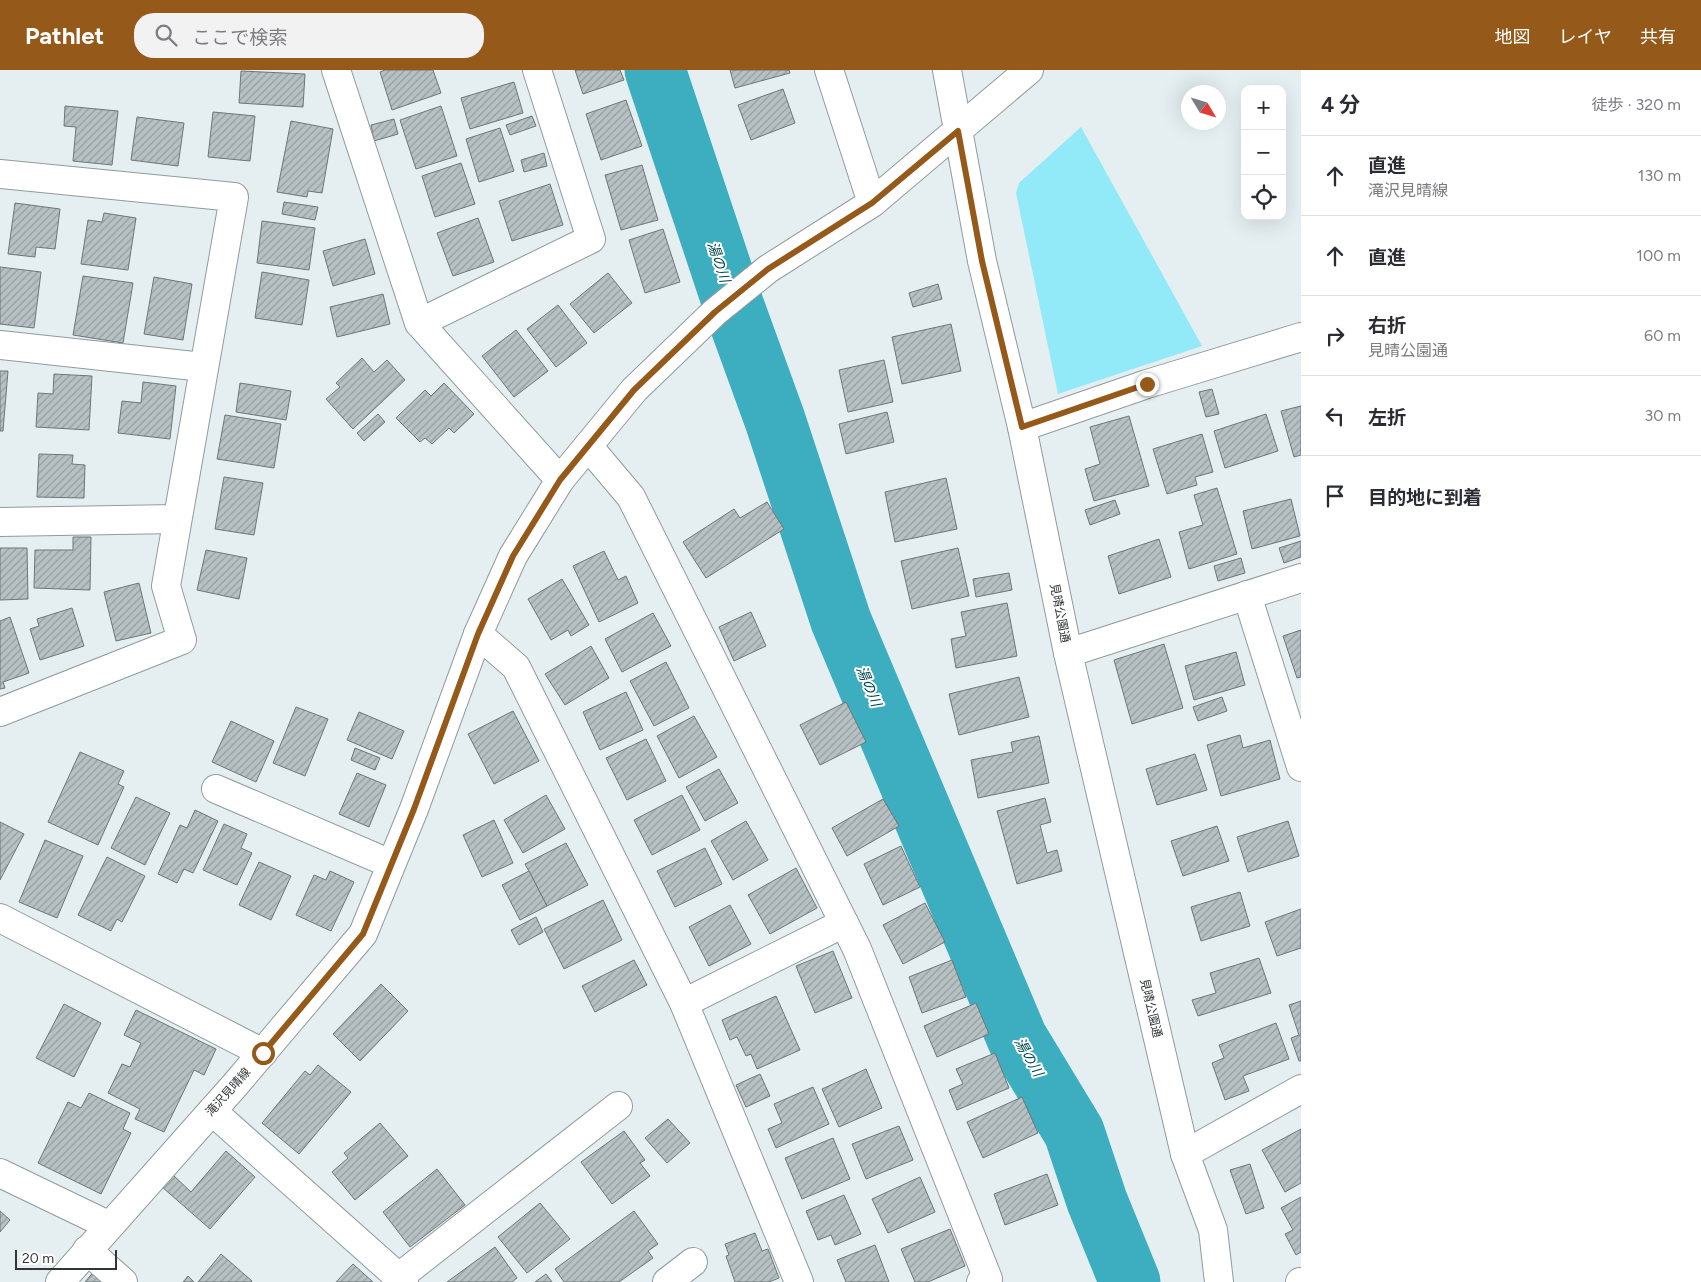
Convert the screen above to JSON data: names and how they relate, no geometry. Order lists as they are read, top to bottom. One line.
{"streets":{"street":["見晴公園通","滝沢見晴線"]},"crossings":[["見晴公園通","滝沢見晴線"]],"water":["湯の川"],"scale_bar":"20 m","north":"bottom right","page":{"header":"Pathlet","search":"ここで検索","nav":["地図","レイヤ","共有"],"heading":["4 分","徒歩 · 320 m"],"map_buttons":["+","−"],"list":[["直進","滝沢見晴線","130 m"],["直進","100 m"],["右折","見晴公園通","60 m"],["左折","30 m"],"目的地に到着"],"scale":"20 m"}}
